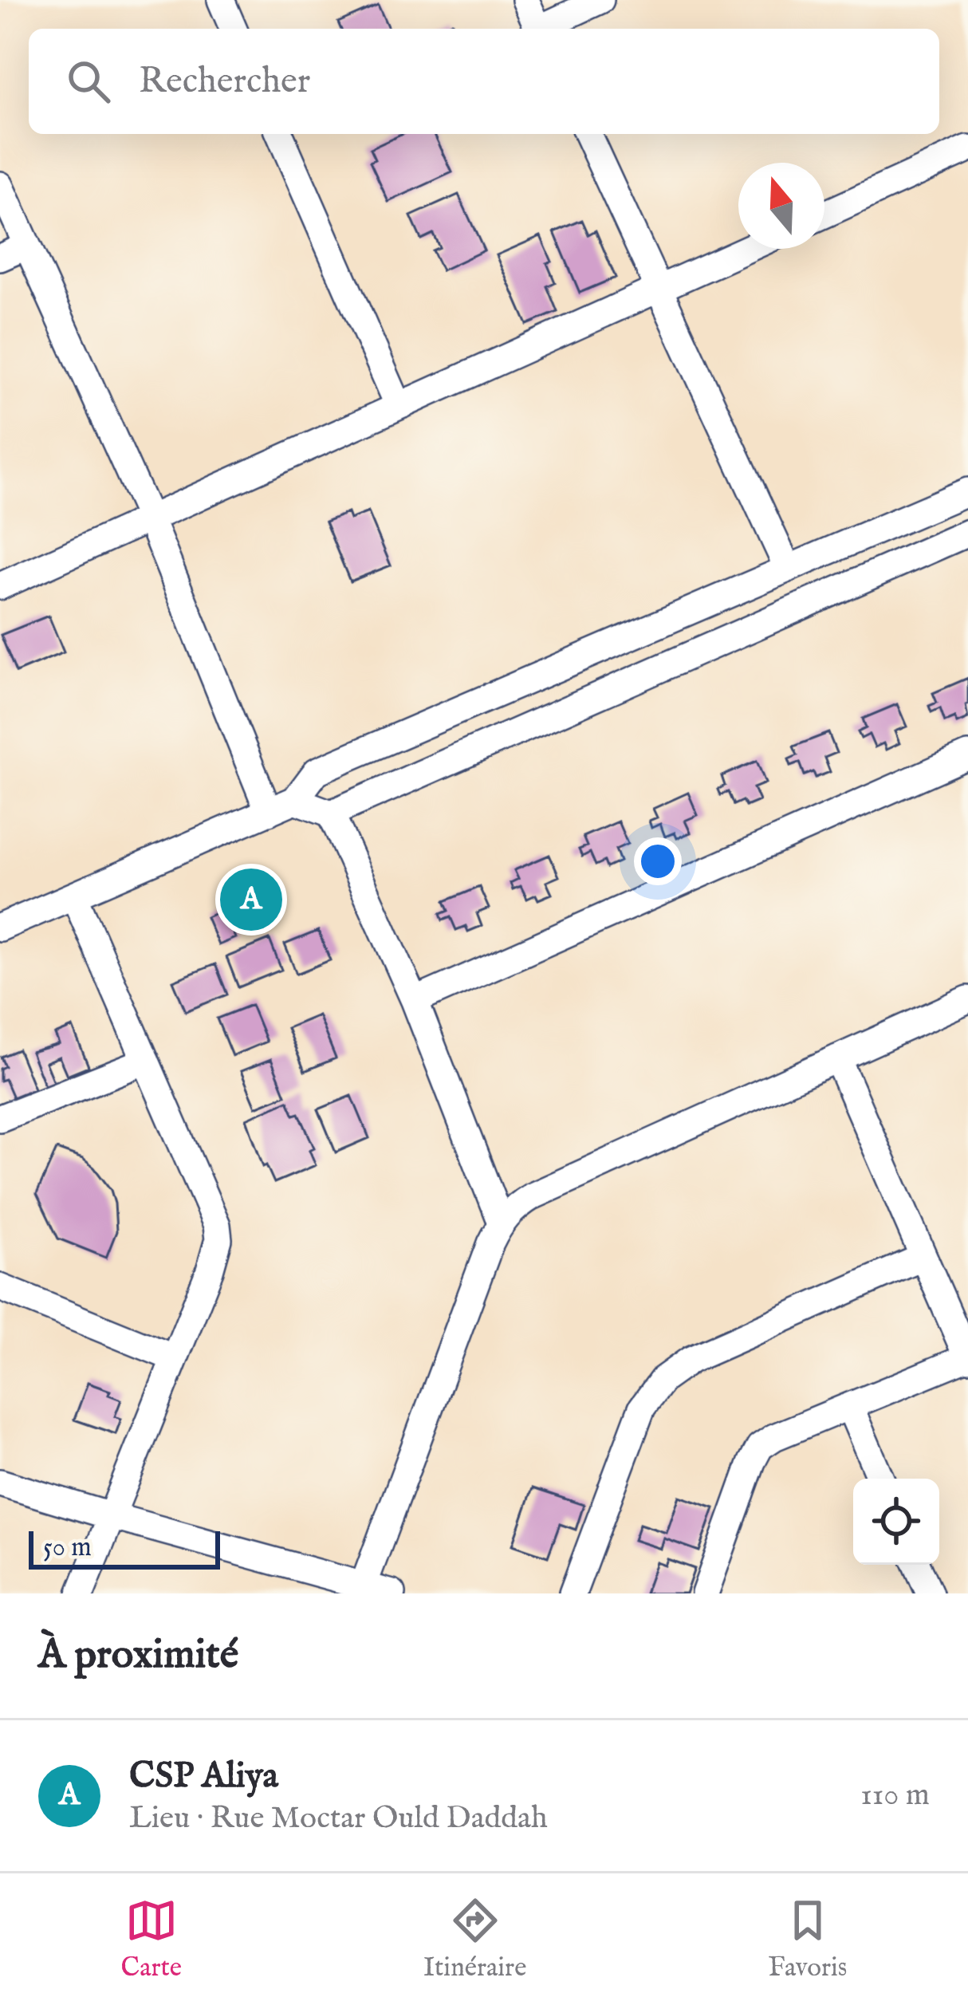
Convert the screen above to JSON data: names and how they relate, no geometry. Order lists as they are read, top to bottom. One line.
{"scale_bar":"50 m","north":"top","page":{"search":"Rechercher","pins":"A","scale":"50 m","heading":"À proximité","list":[{"mark":"A","name":"CSP Aliya","note":"Lieu · Rue Moctar Ould Daddah","value":"110 m"}],"nav":["Carte","Itinéraire","Favoris"]}}
